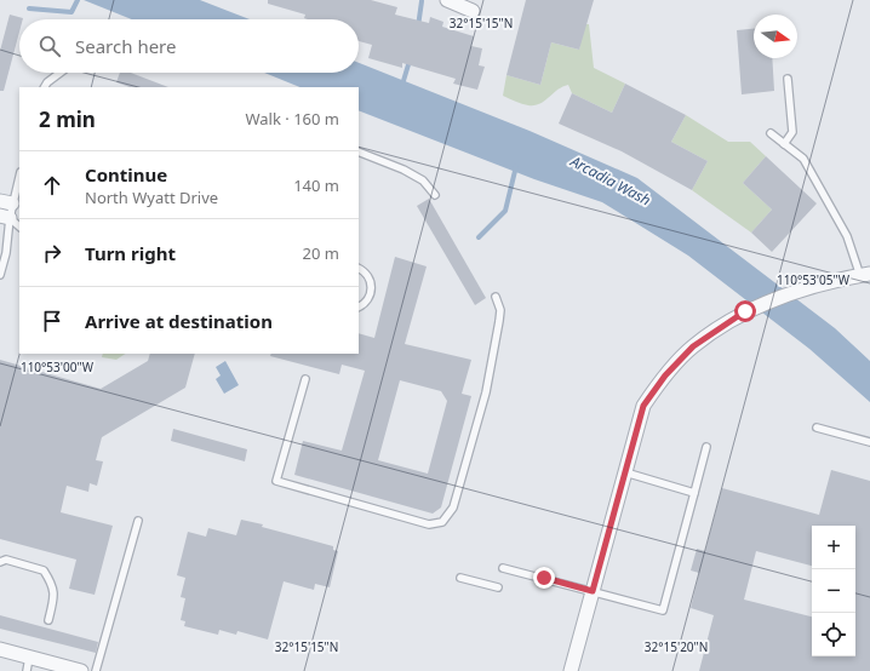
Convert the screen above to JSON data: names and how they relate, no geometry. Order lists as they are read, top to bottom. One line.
{"water":["Arcadia Wash"],"north":"right","page":{"search":"Search here","heading":["2 min","Walk · 160 m"],"list":[["Continue","North Wyatt Drive","140 m"],["Turn right","20 m"],"Arrive at destination"],"map_buttons":["+","−"]},"coordinates":["32°15'15\"N","110°53'05\"W","110°53'00\"W","32°15'20\"N"]}
